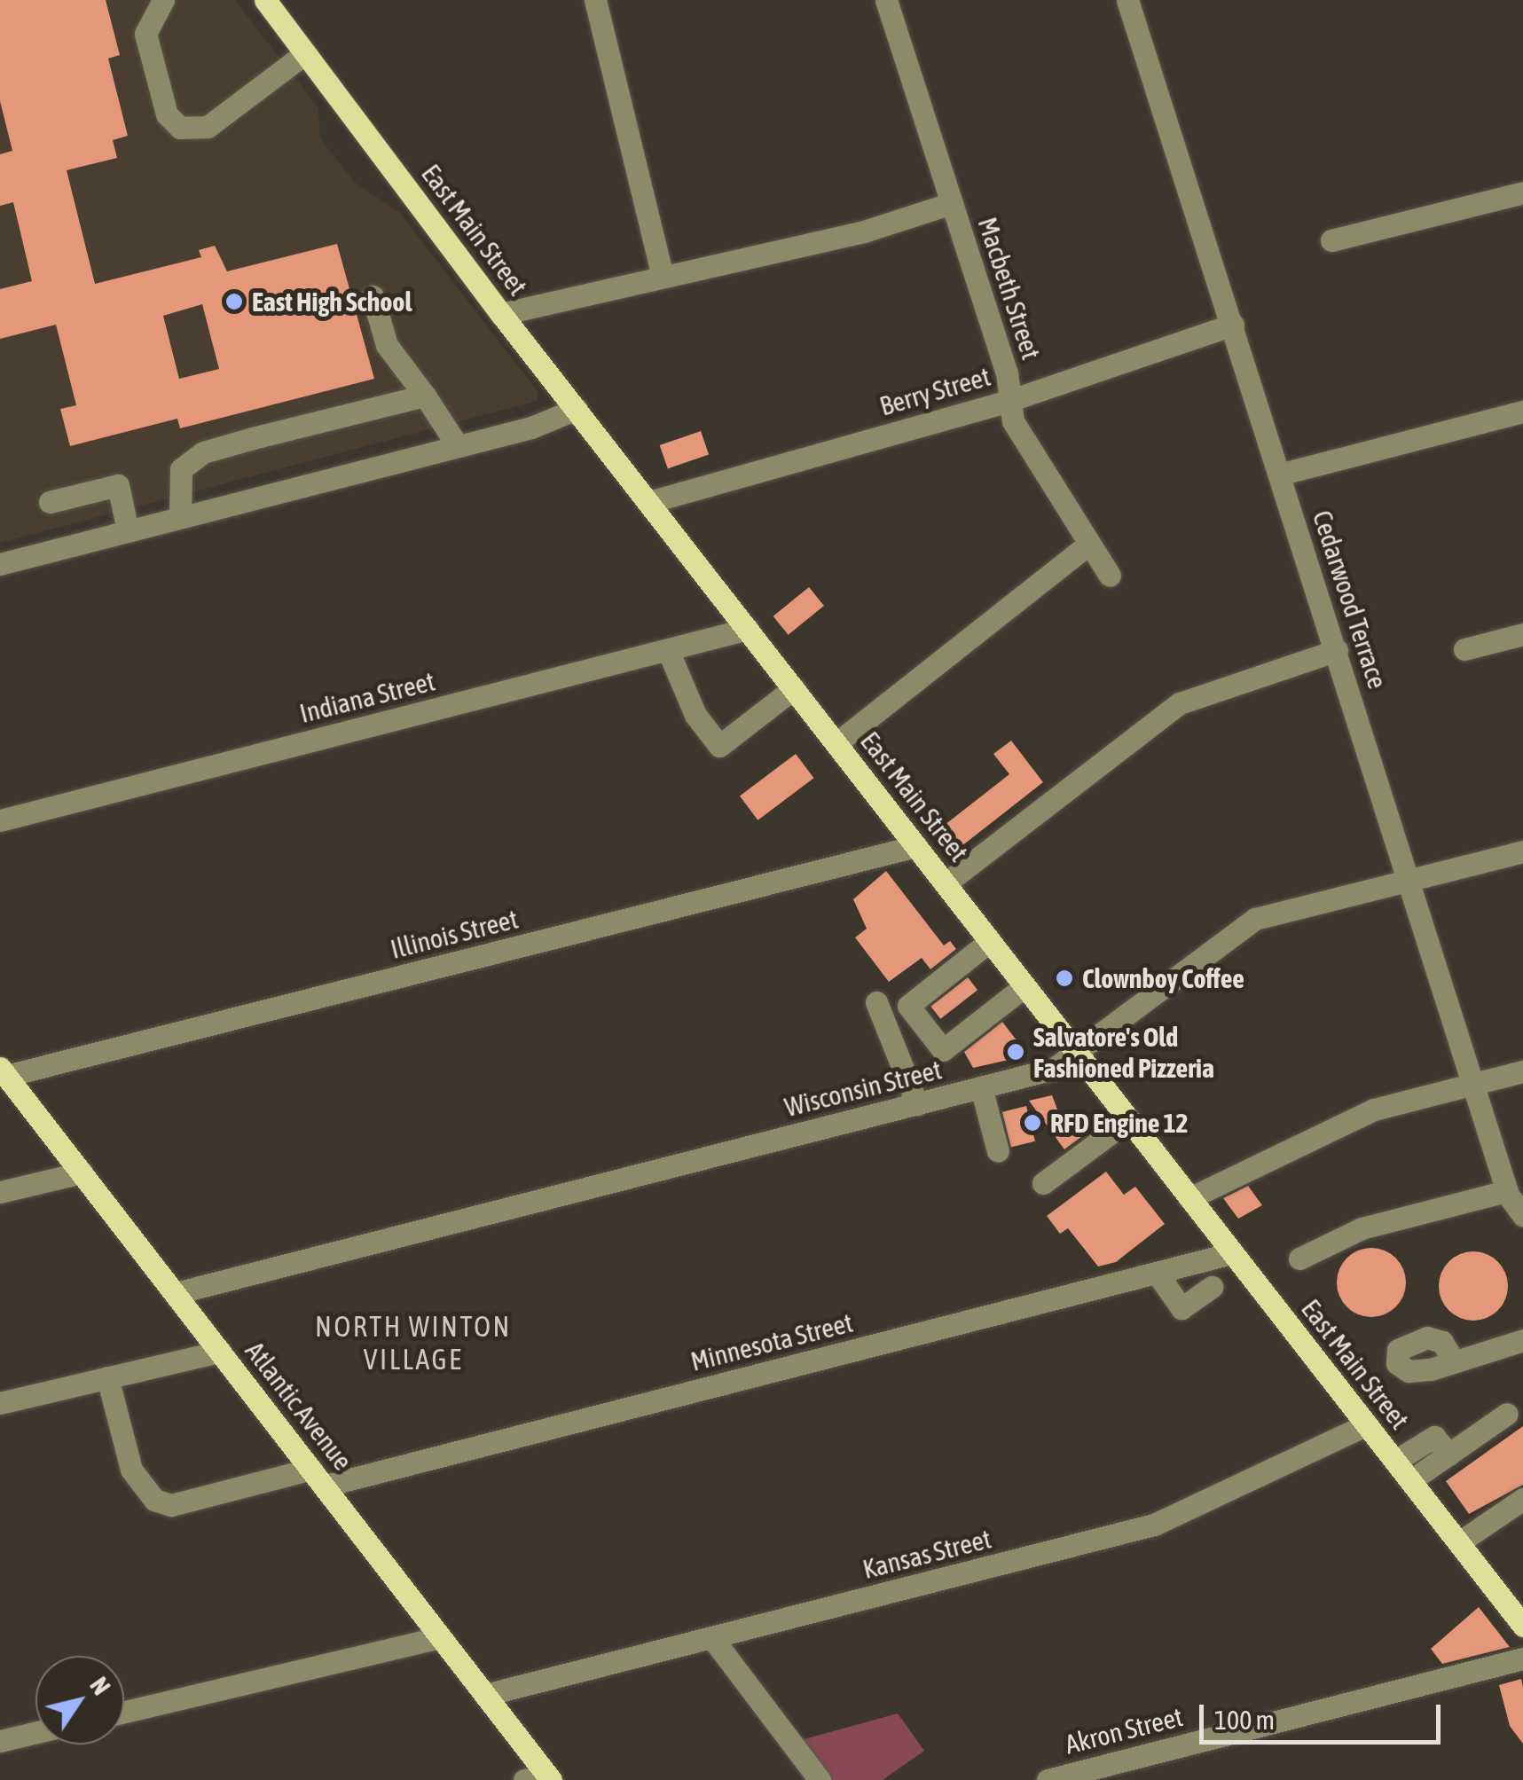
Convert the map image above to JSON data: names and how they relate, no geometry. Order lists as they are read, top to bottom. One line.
{"streets":{"main road":["East Main Street","Atlantic Avenue"],"street":["Macbeth Street","Berry Street","Cedarwood Terrace","Indiana Street","Illinois Street","Wisconsin Street","Minnesota Street","Kansas Street","Akron Street"]},"crossings":[["East Main Street","Berry Street"],["East Main Street","Indiana Street"],["East Main Street","Illinois Street"],["East Main Street","Wisconsin Street"],["East Main Street","Minnesota Street"],["East Main Street","Kansas Street"],["Macbeth Street","Berry Street"],["Berry Street","Cedarwood Terrace"],["Cedarwood Terrace","Wisconsin Street"],["Illinois Street","Atlantic Avenue"],["Wisconsin Street","Atlantic Avenue"],["Minnesota Street","Atlantic Avenue"],["Atlantic Avenue","Kansas Street"]],"districts":["NORTH WINTON VILLAGE"],"places":["East High School","Clownboy Coffee","Salvatore's Old Fashioned Pizzeria","RFD Engine 12"],"scale_bar":"100 m","north":"top right"}
